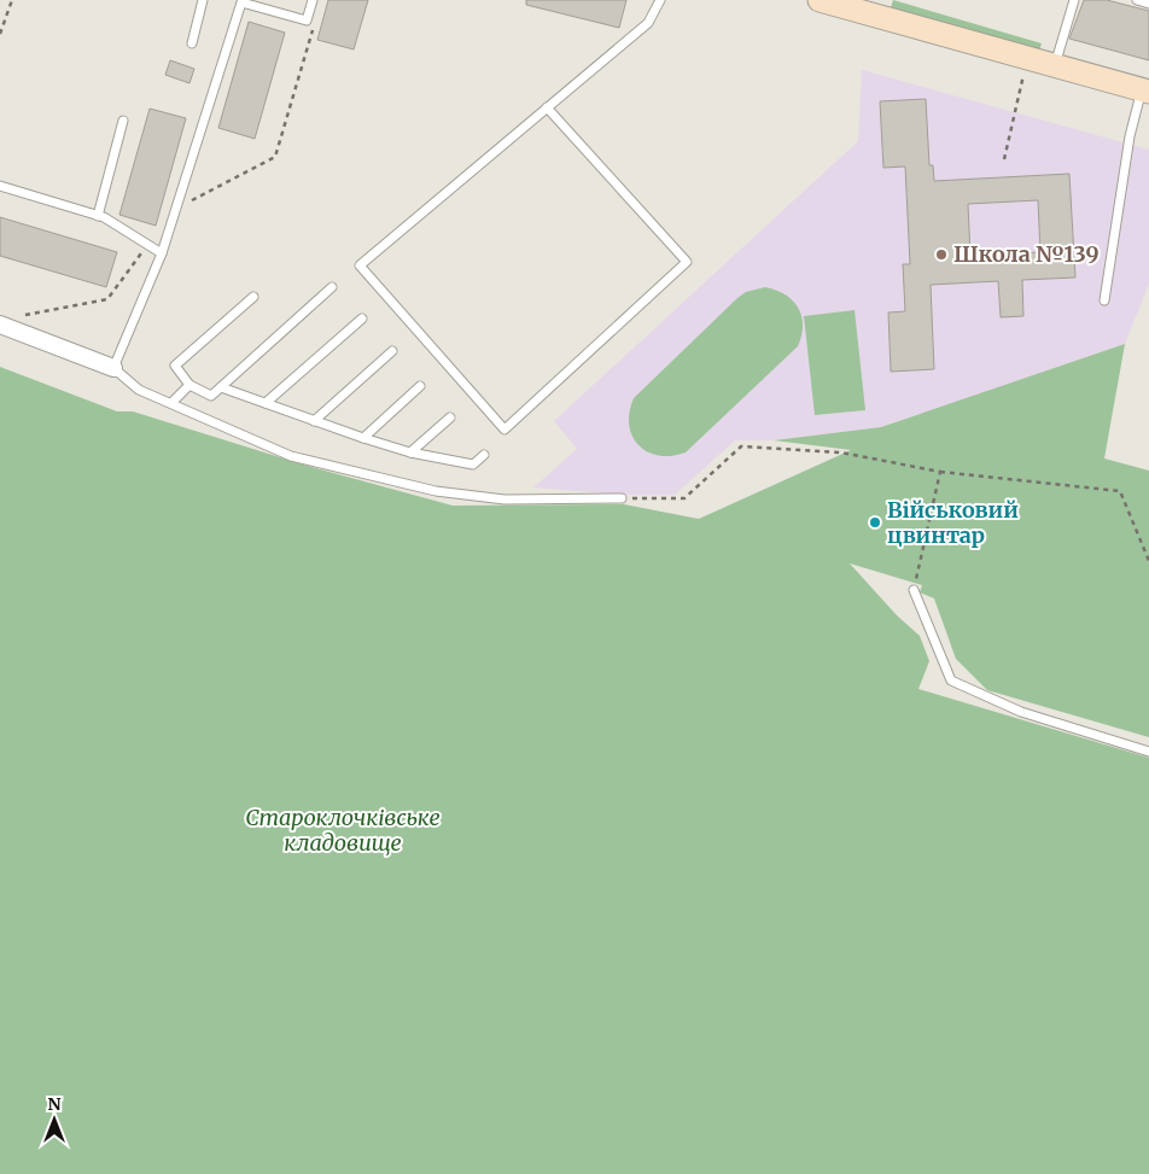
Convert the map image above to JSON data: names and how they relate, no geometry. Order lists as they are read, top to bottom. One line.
{"parks":["Староклочківське кладовище"],"places":["Школа №139","Військовий цвинтар"],"north":"top"}
